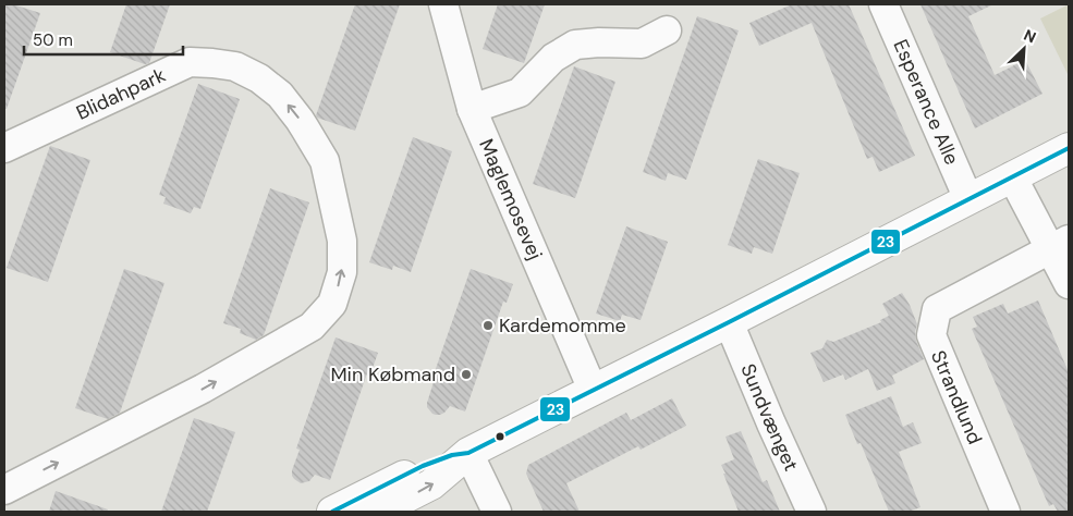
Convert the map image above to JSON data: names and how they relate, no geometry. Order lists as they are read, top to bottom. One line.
{"streets":{"street":["Blidahpark","Esperance Alle","Maglemosevej","Strandlund","Sundvænget"]},"places":["Kardemomme","Min Købmand"],"lines":["transit line 23"],"scale_bar":"50 m","north":"top right"}
